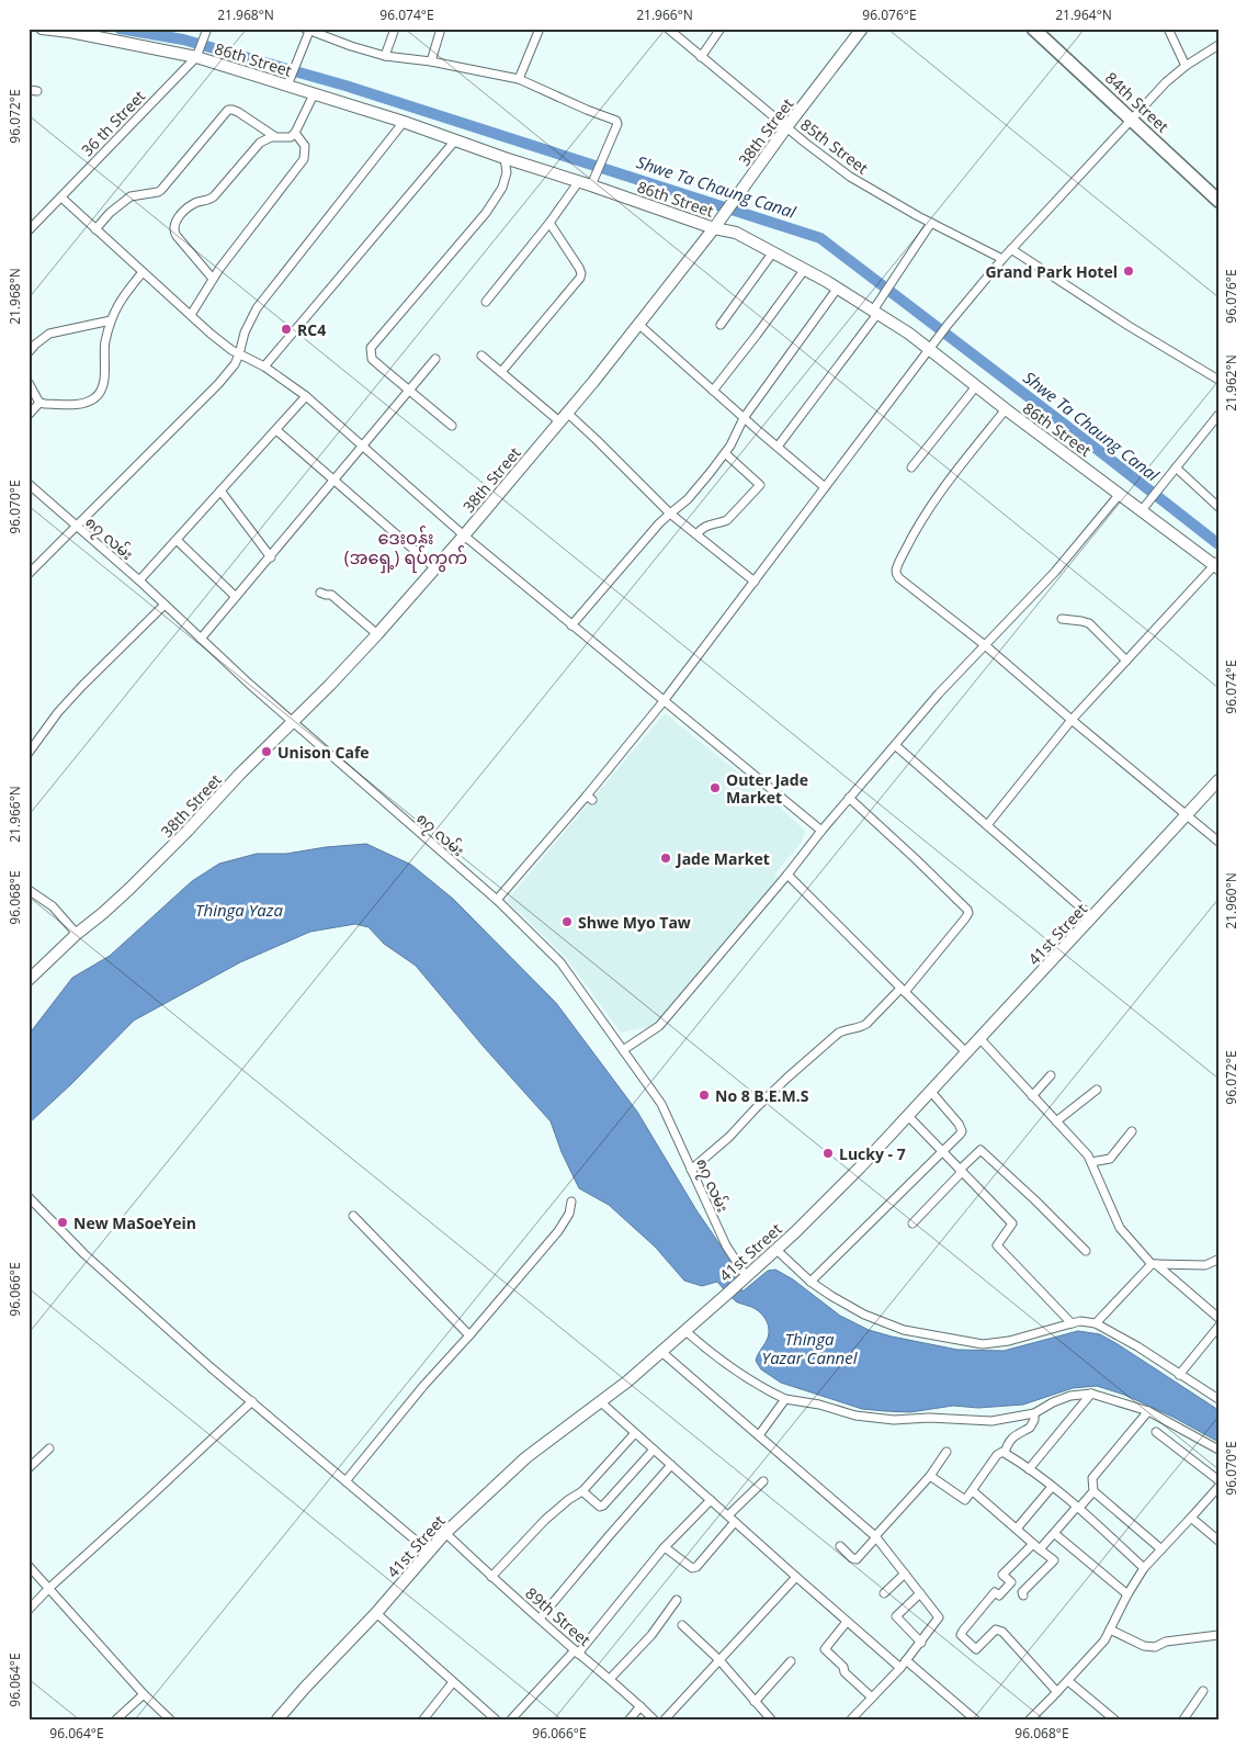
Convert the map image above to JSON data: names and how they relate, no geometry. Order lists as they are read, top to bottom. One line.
{"streets":{"main road":["86th Street","84th Street","38th Street","41st Street"],"street":["36 th Street","85th Street","၈၇ လမ်း","89th Street"]},"crossings":[["86th Street","36 th Street"],["86th Street","38th Street"],["38th Street","85th Street"],["38th Street","၈၇ လမ်း"],["၈၇ လမ်း","41st Street"],["41st Street","89th Street"]],"districts":["ဒေးဝန်း (အရှေ့) ရပ်ကွက်"],"water":["Shwe Ta Chaung Canal","Thinga Yaza","Thinga Yazar Cannel"],"places":["Grand Park Hotel","RC4","Unison Cafe","Outer Jade Market","Jade Market","Shwe Myo Taw","No 8 B.E.M.S","Lucky - 7","New MaSoeYein"],"coordinates":["21.968°N","96.074°E","21.966°N","96.076°E","21.964°N","96.072°E","21.962°N","96.070°E","96.068°E","21.960°N","96.066°E","96.064°E"]}
